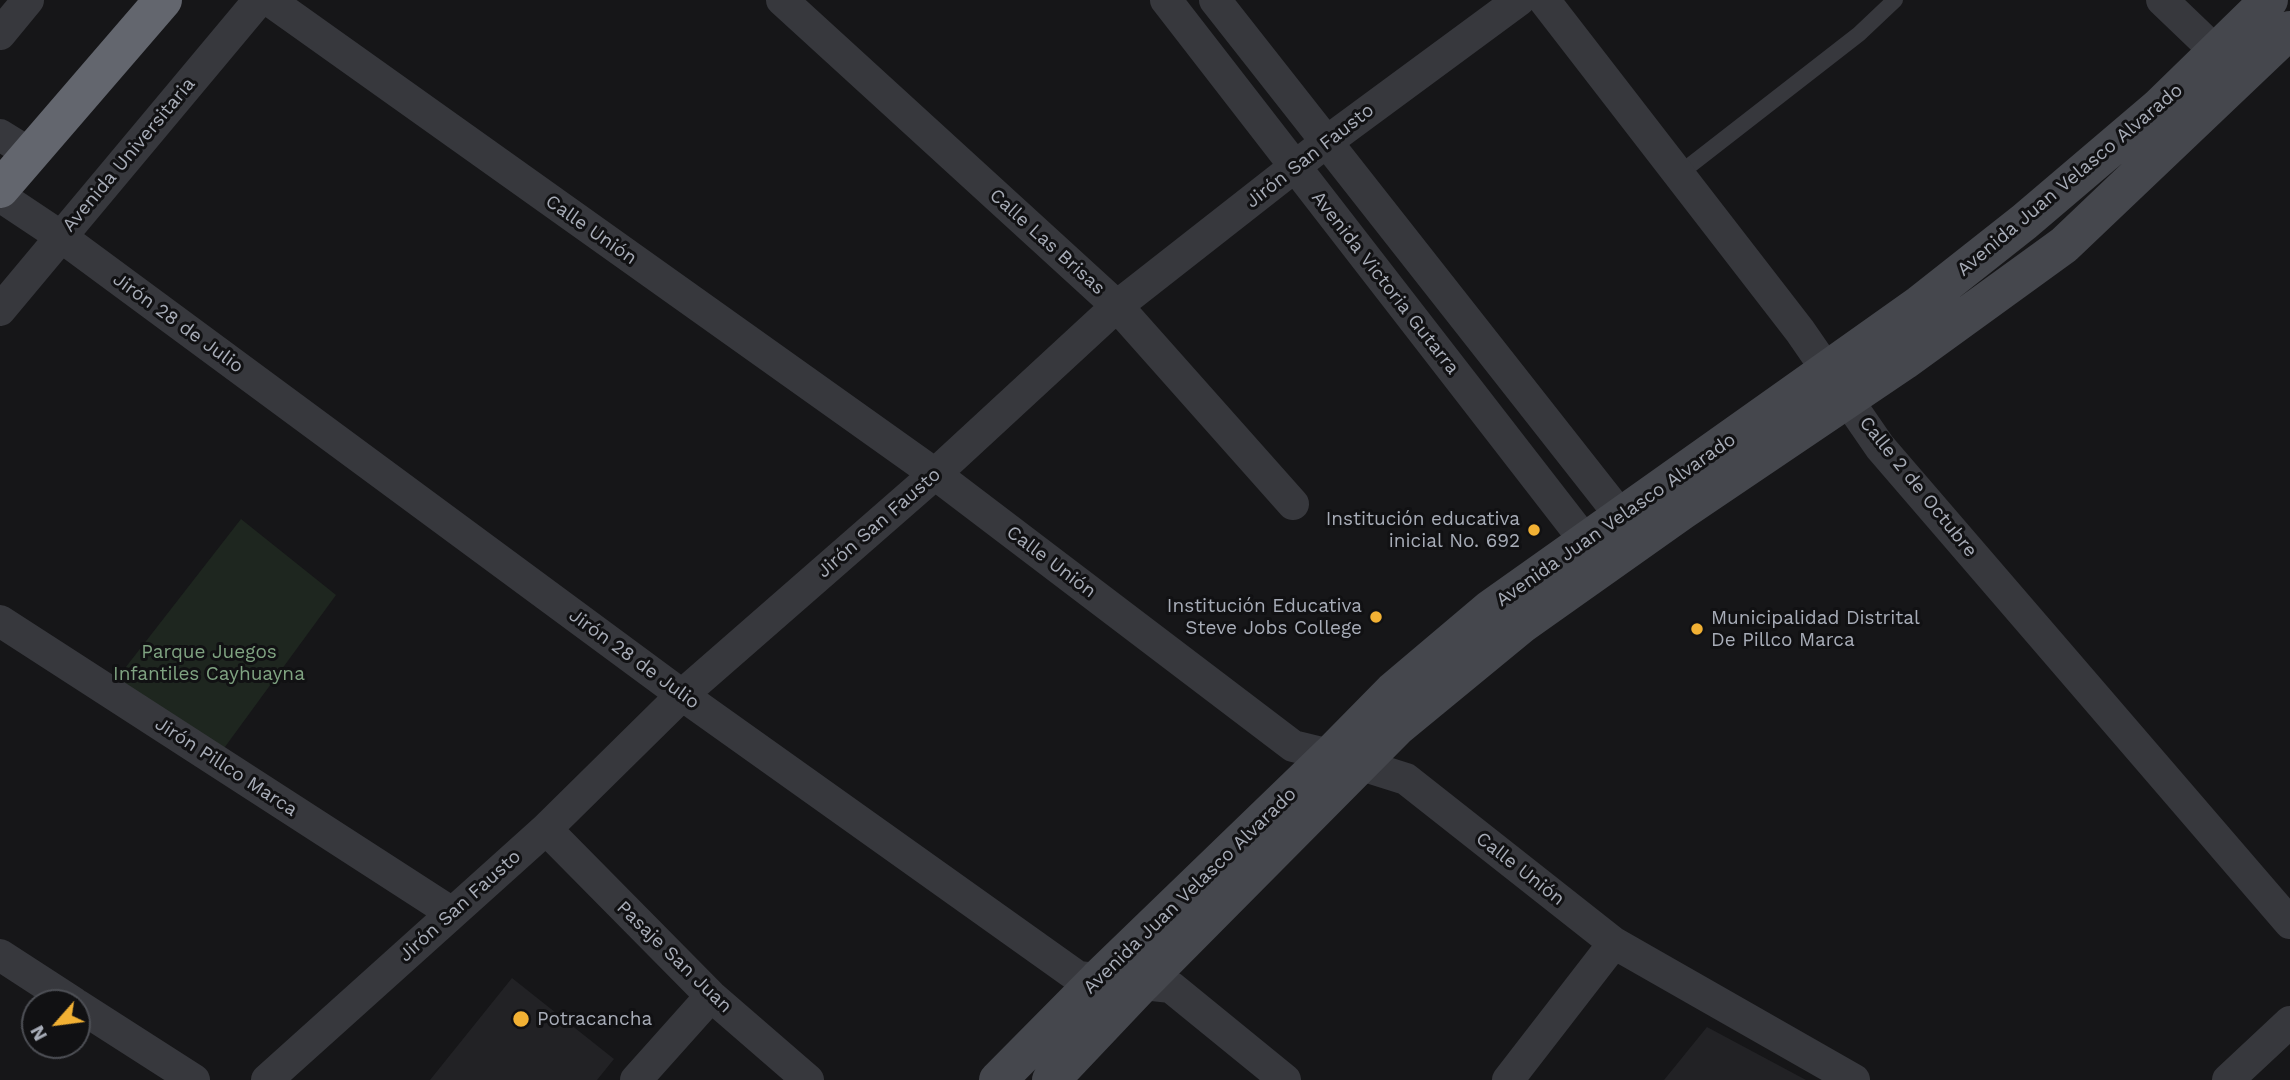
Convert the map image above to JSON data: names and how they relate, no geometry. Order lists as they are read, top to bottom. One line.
{"streets":{"street":["Avenida Universitaria","Jirón San Fausto","Avenida Juan Velasco Alvarado","Calle Unión","Calle Las Brisas","Avenida Victoria Gutarra","Jirón 28 de Julio","Calle 2 de Octubre","Jirón Pillco Marca","Pasaje San Juan"]},"crossings":[["Avenida Universitaria","Jirón 28 de Julio"],["Jirón San Fausto","Calle Unión"],["Jirón San Fausto","Calle Las Brisas"],["Jirón San Fausto","Avenida Victoria Gutarra"],["Jirón San Fausto","Jirón 28 de Julio"],["Jirón San Fausto","Jirón Pillco Marca"],["Jirón San Fausto","Pasaje San Juan"],["Avenida Juan Velasco Alvarado","Calle Unión"],["Avenida Juan Velasco Alvarado","Avenida Victoria Gutarra"],["Avenida Juan Velasco Alvarado","Jirón 28 de Julio"],["Avenida Juan Velasco Alvarado","Calle 2 de Octubre"]],"parks":["Parque Juegos Infantiles Cayhuayna"],"places":["Institución educativa inicial No. 692","Institución Educativa Steve Jobs College","Municipalidad Distrital De Pillco Marca","Potracancha"],"north":"bottom left"}
